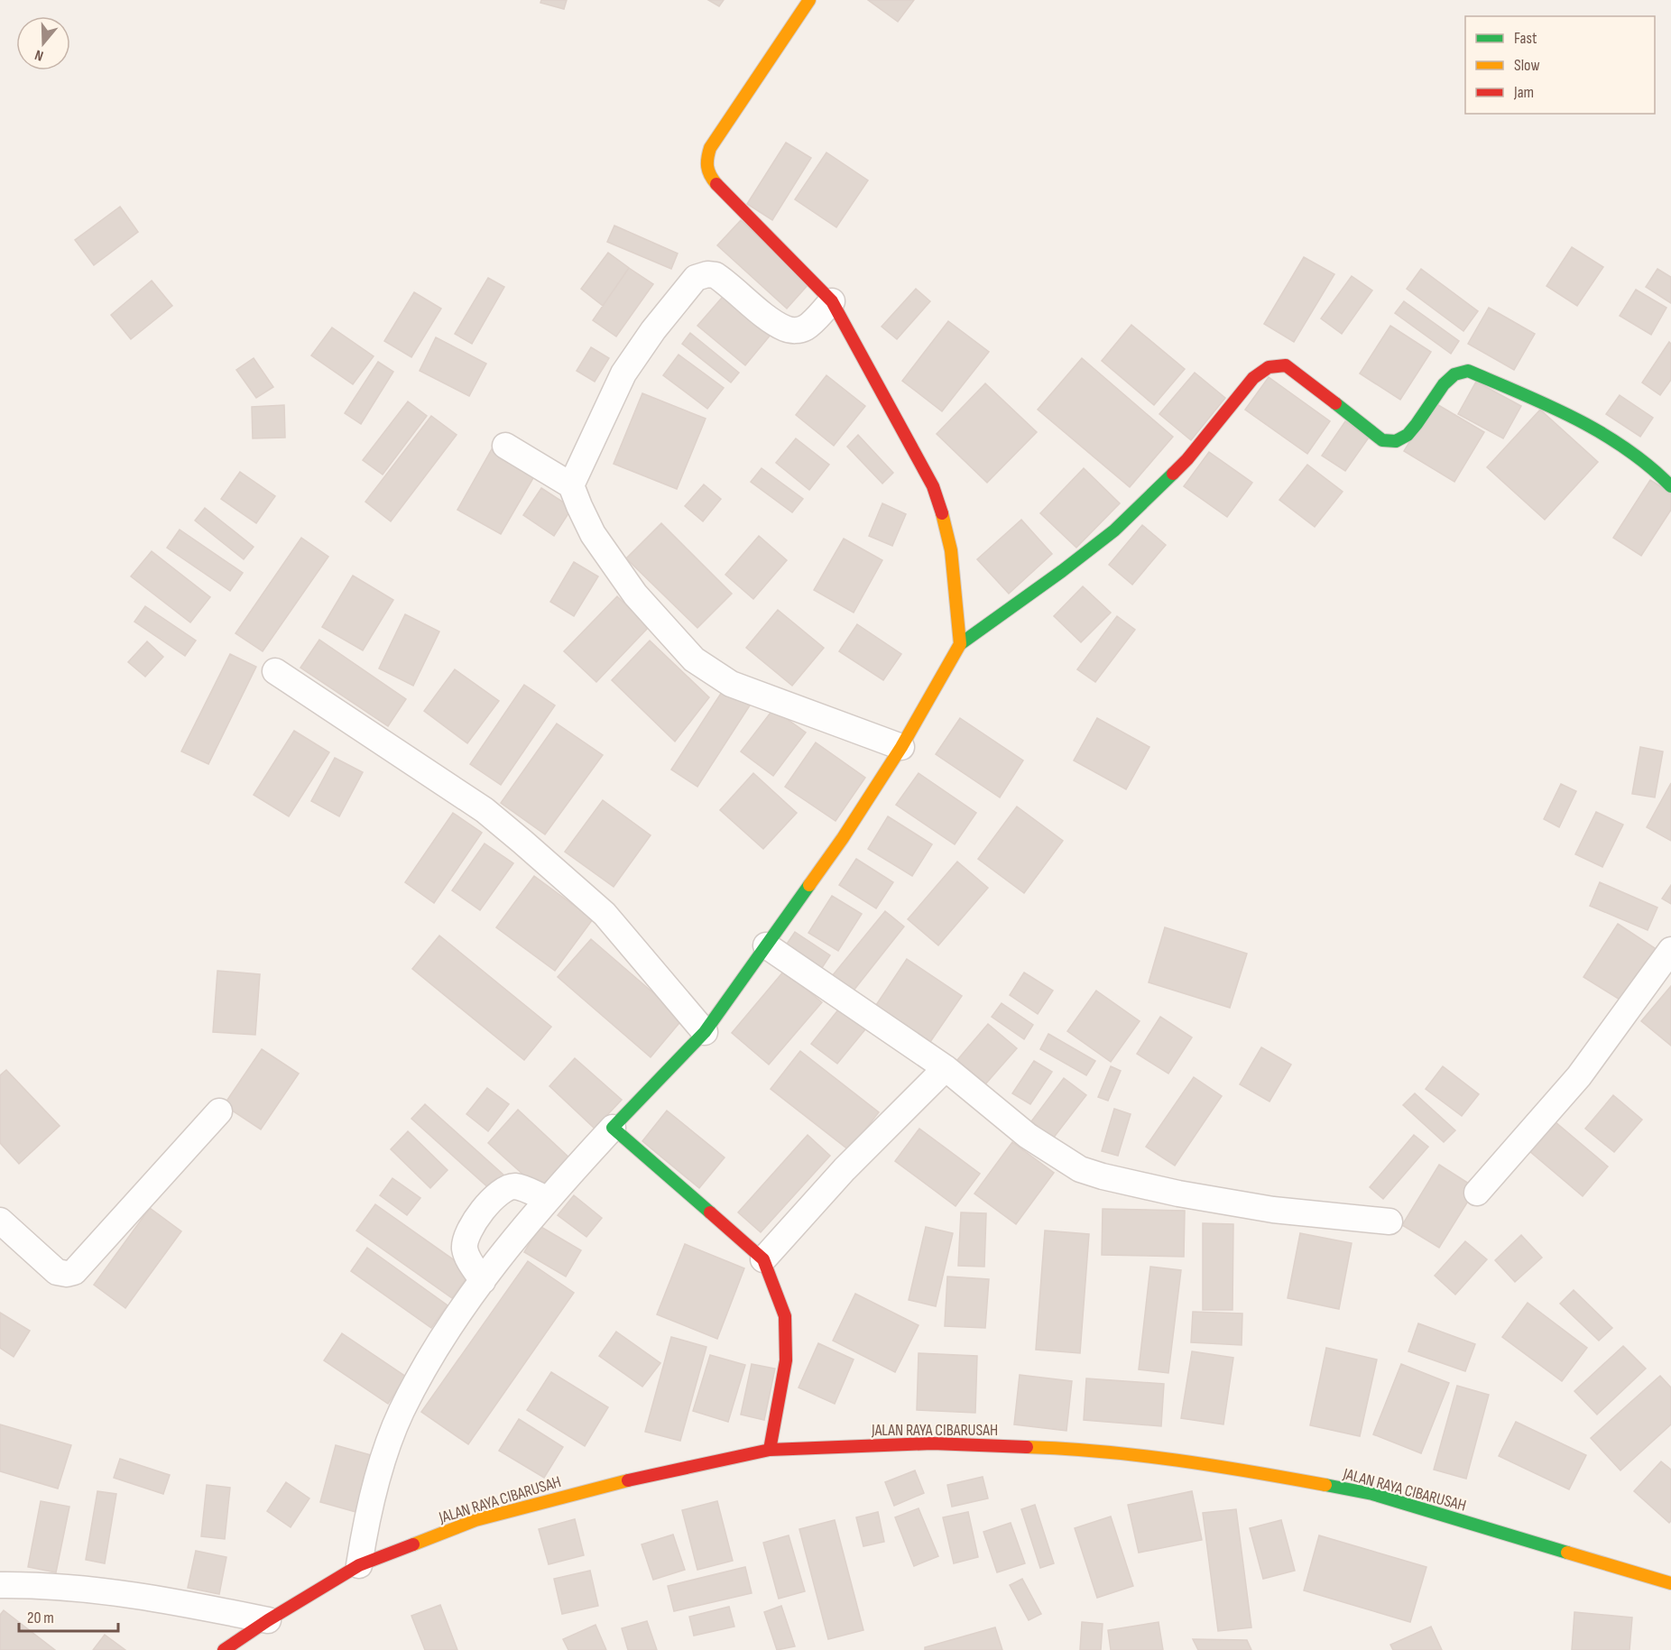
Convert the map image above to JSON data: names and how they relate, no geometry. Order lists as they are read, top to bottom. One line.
{"streets":{"street":["JALAN RAYA CIBARUSAH"]},"legend":["Fast","Slow","Jam"],"scale_bar":"20 m","north":"bottom"}
